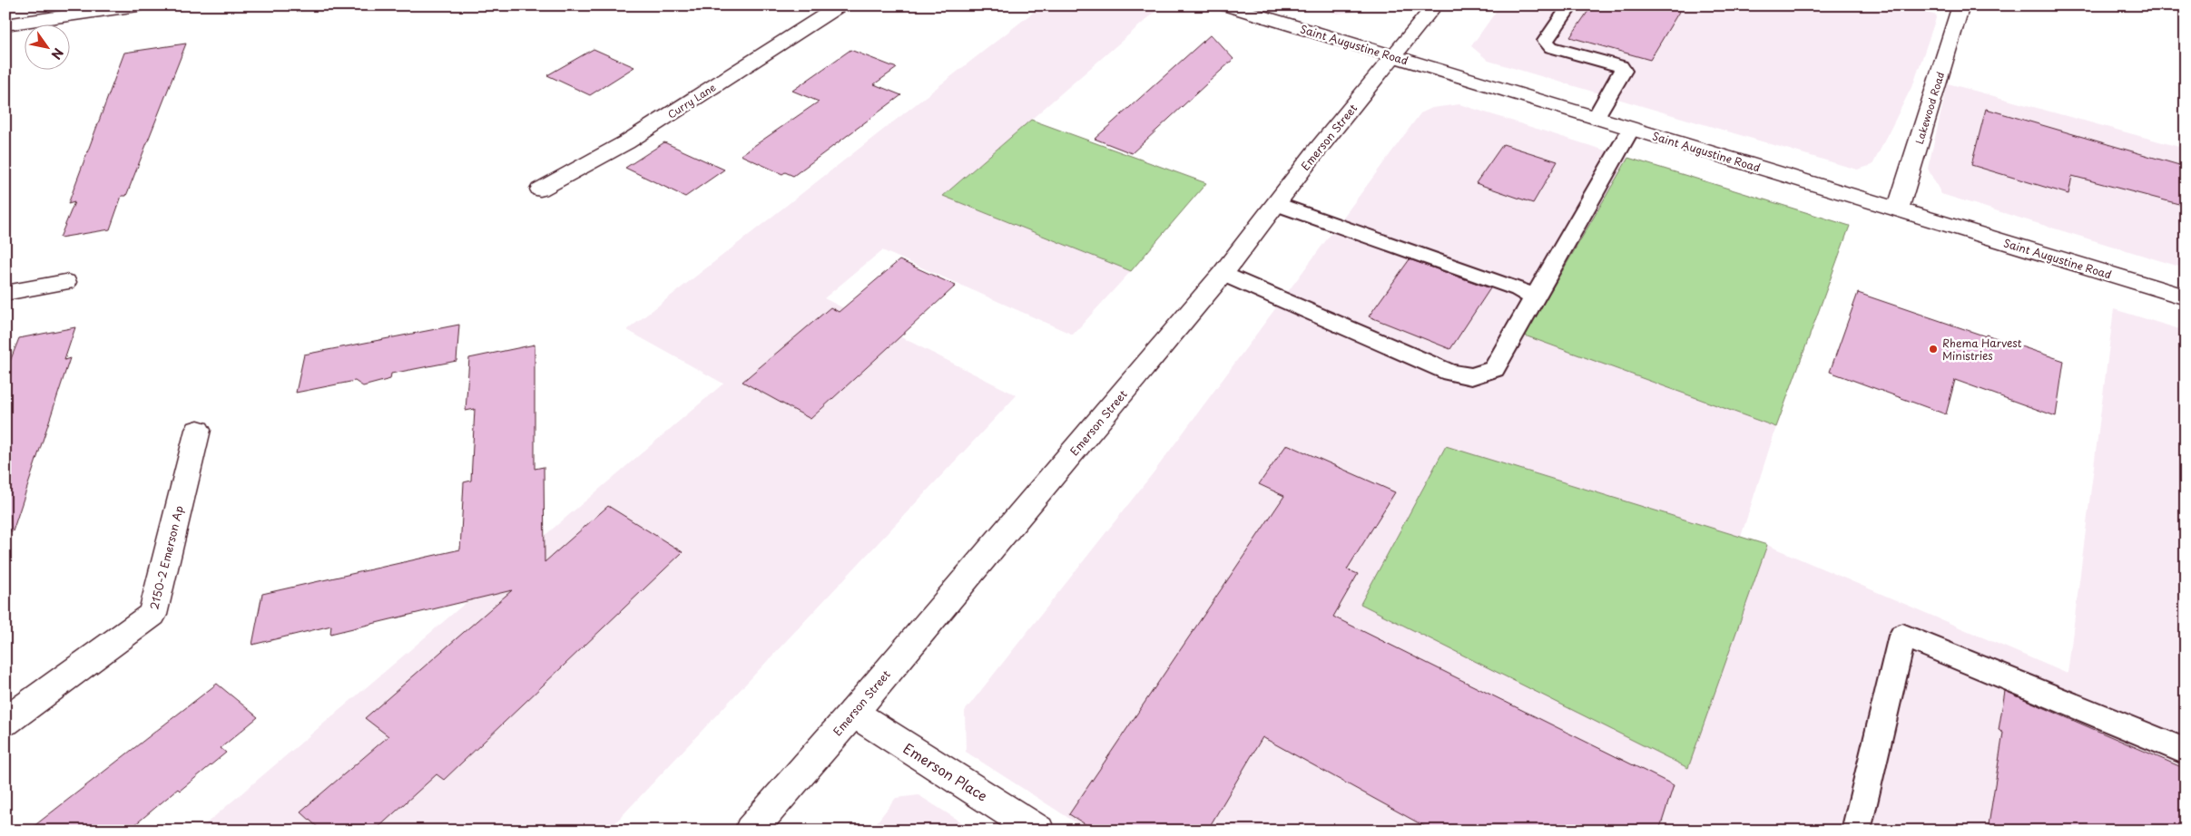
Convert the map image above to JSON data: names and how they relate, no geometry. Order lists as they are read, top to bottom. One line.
{"streets":{"main road":["Saint Augustine Road","Curry Lane","Lakewood Road","Emerson Street","2150-2 Emerson Ap","Emerson Place"]},"crossings":[["Saint Augustine Road","Lakewood Road"],["Saint Augustine Road","Emerson Street"],["Emerson Street","Emerson Place"]],"places":["Rhema Harvest Ministries"],"north":"bottom right"}
